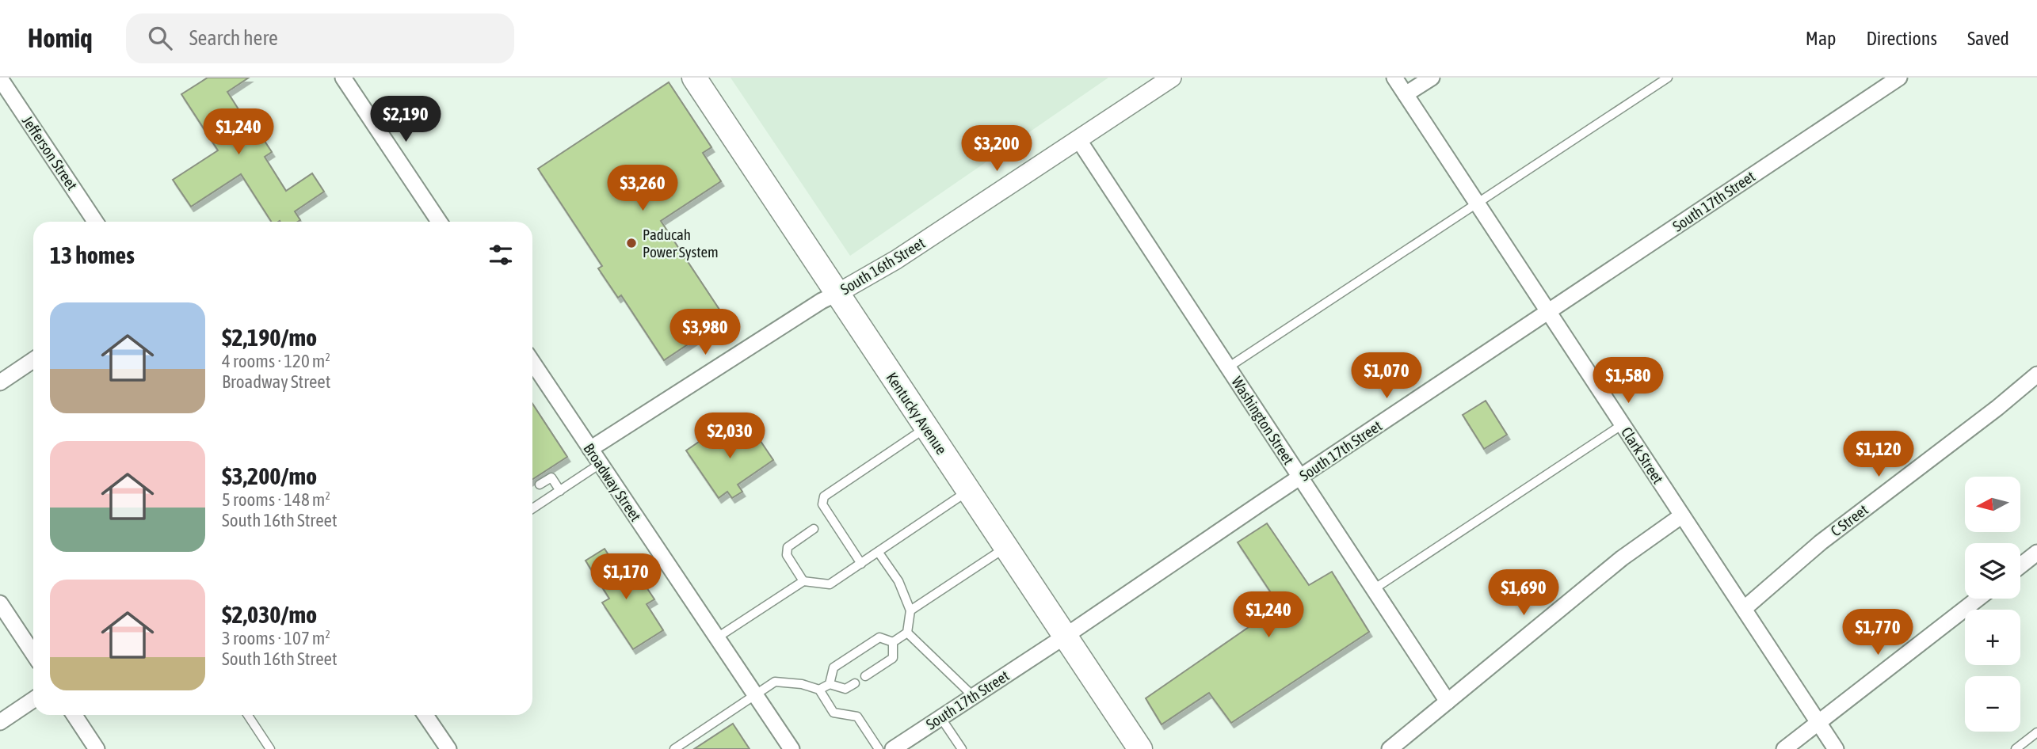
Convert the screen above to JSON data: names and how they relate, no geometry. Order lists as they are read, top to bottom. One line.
{"streets":{"main road":["Kentucky Avenue"],"street":["Jefferson Street","South 17th Street","South 16th Street","Washington Street","Clark Street","Broadway Street","C Street"]},"crossings":[["South 17th Street","Kentucky Avenue"],["South 17th Street","Washington Street"],["South 17th Street","Clark Street"],["South 16th Street","Kentucky Avenue"],["South 16th Street","Washington Street"],["South 16th Street","Broadway Street"],["Clark Street","C Street"]],"places":["Paducah Power System"],"north":"left","page":{"header":"Homiq","search":"Search here","nav":["Map","Directions","Saved"],"price":["$2,190","$1,240","$3,200","$3,260","$3,980","$1,070","$1,580","$2,030","$1,120","$1,170","$1,690","$1,240","$1,770"],"heading":"13 homes","list":[{"name":"$2,190/mo","note":"4 rooms · 120 m² · Broadway Street"},{"name":"$3,200/mo","note":"5 rooms · 148 m² · South 16th Street"},{"name":"$2,030/mo","note":"3 rooms · 107 m² · South 16th Street"}],"map_buttons":["+","−"]}}
